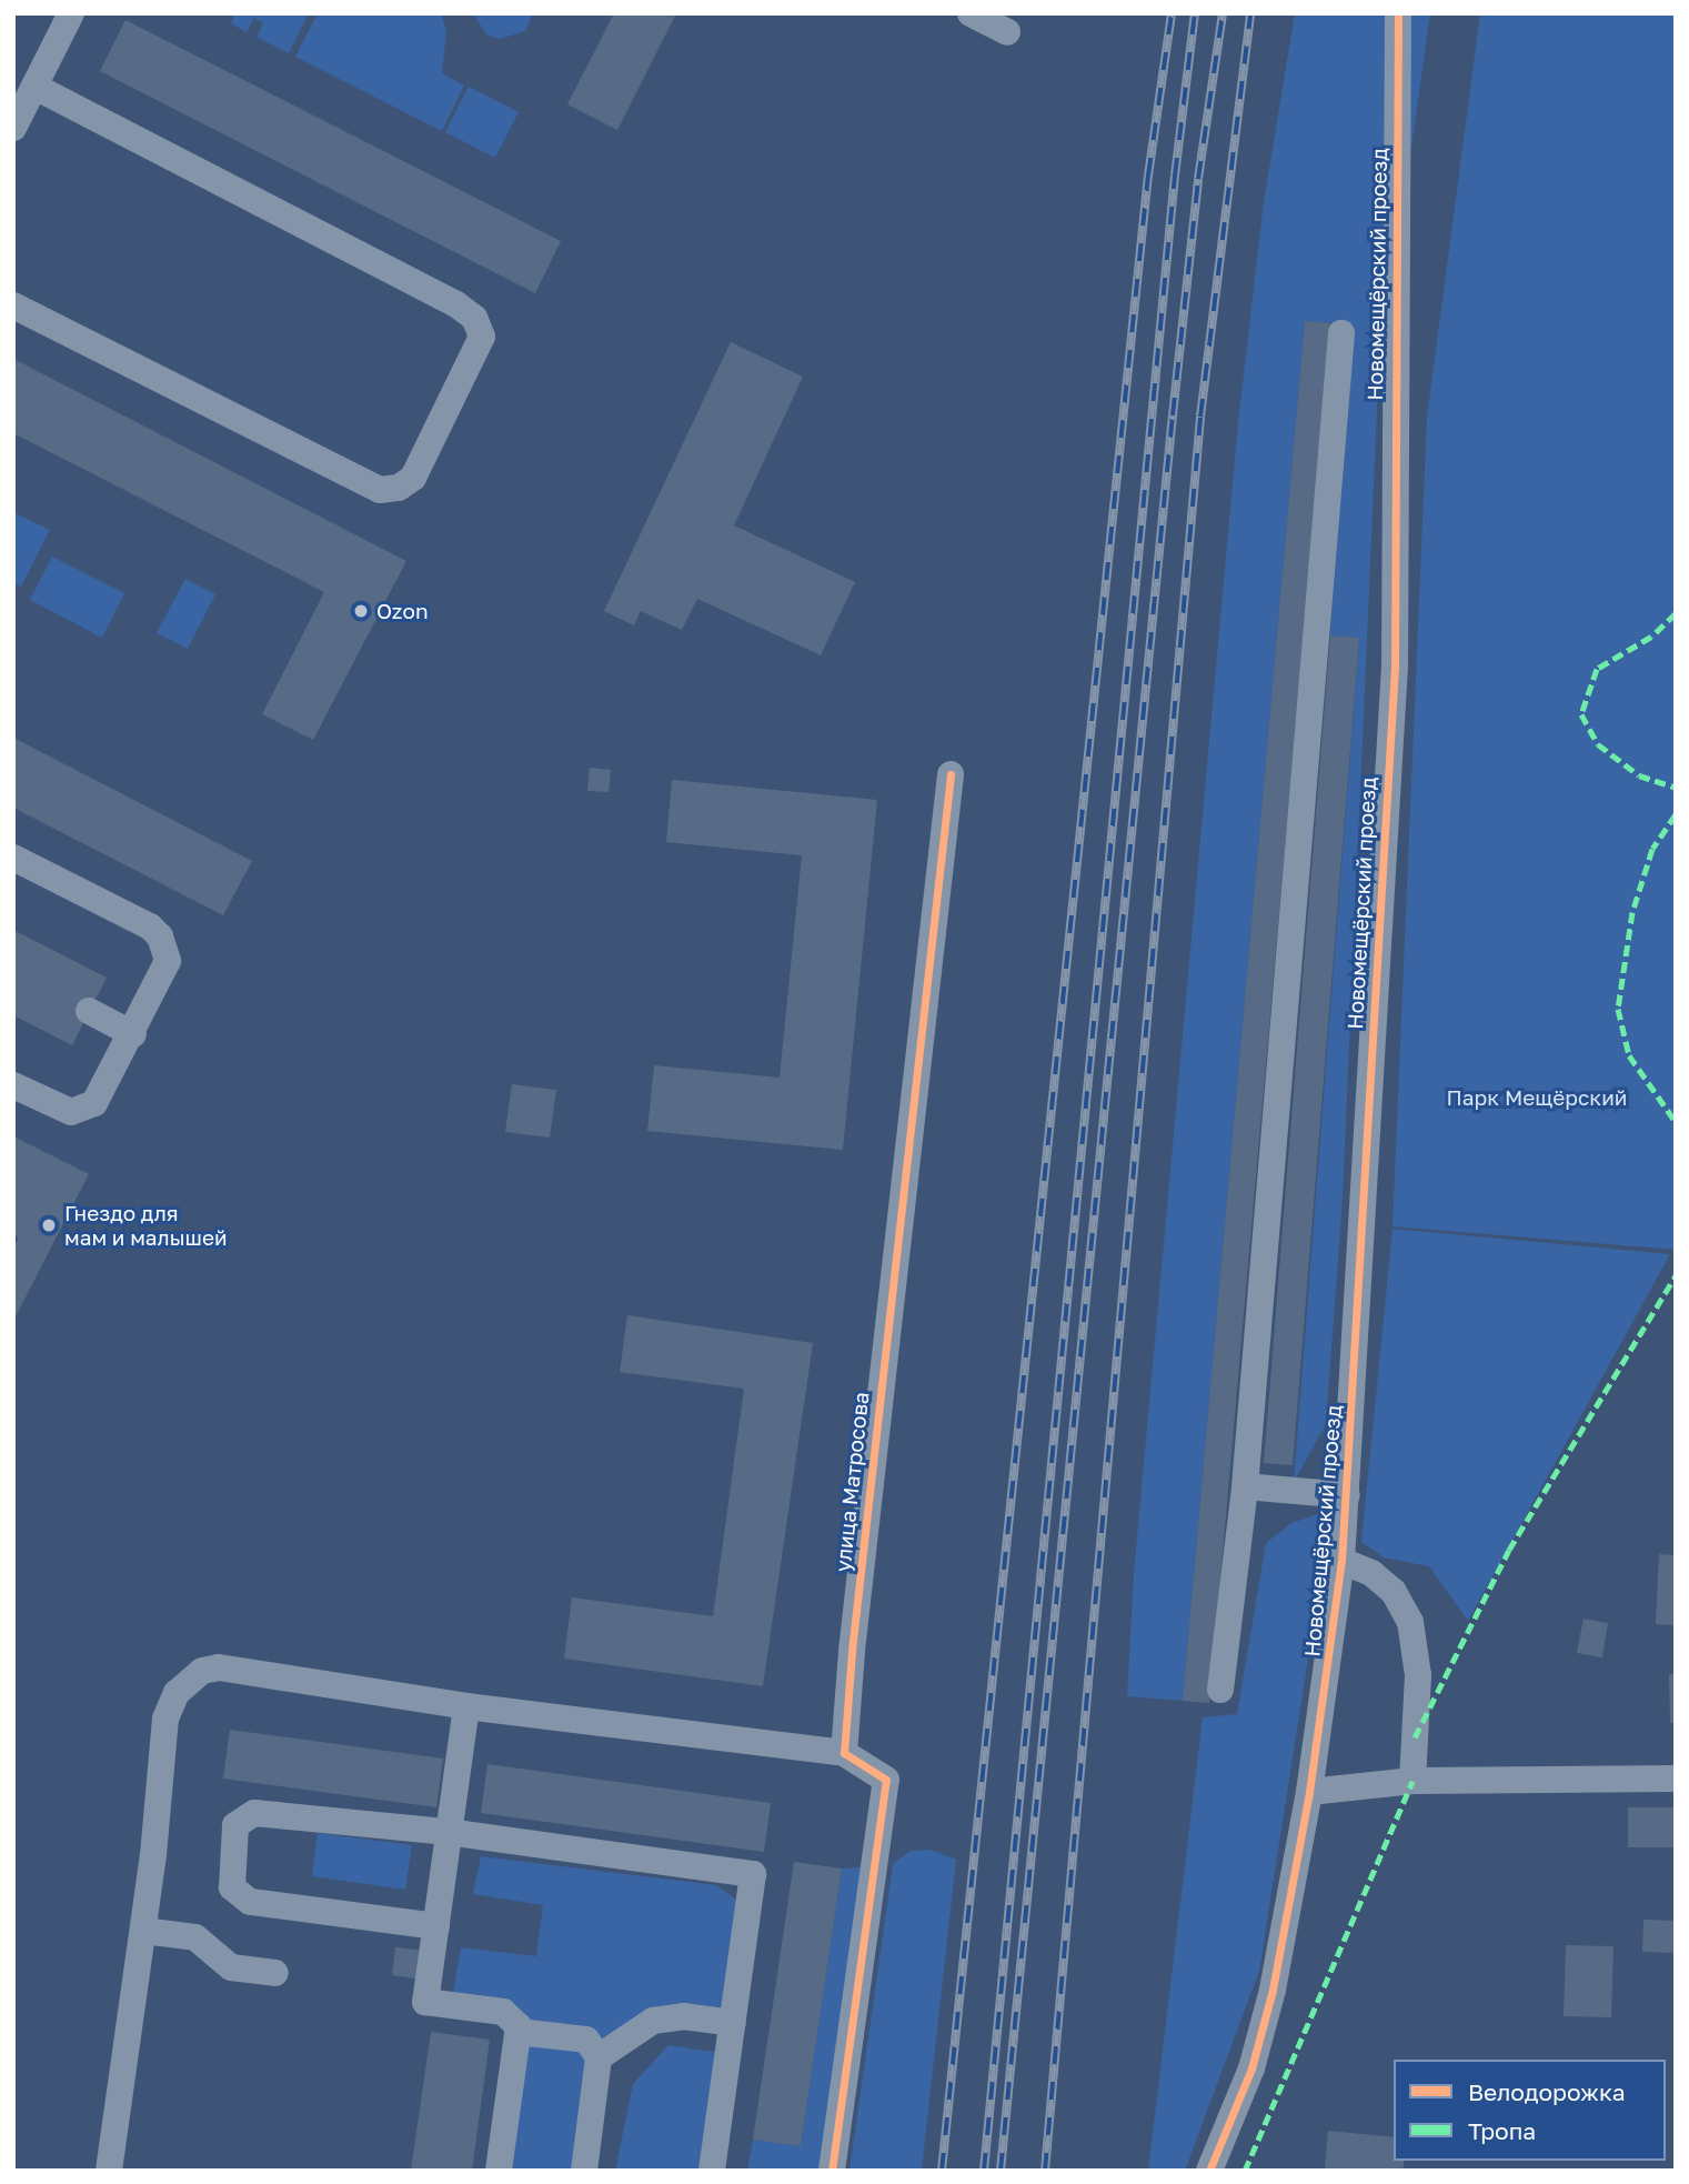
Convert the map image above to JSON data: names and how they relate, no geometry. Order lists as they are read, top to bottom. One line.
{"streets":{"street":["Новомещёрский проезд","улица Матросова"]},"parks":["Парк Мещёрский"],"places":["Ozon","Гнездо для мам и малышей"],"legend":["Велодорожка","Тропа"]}
